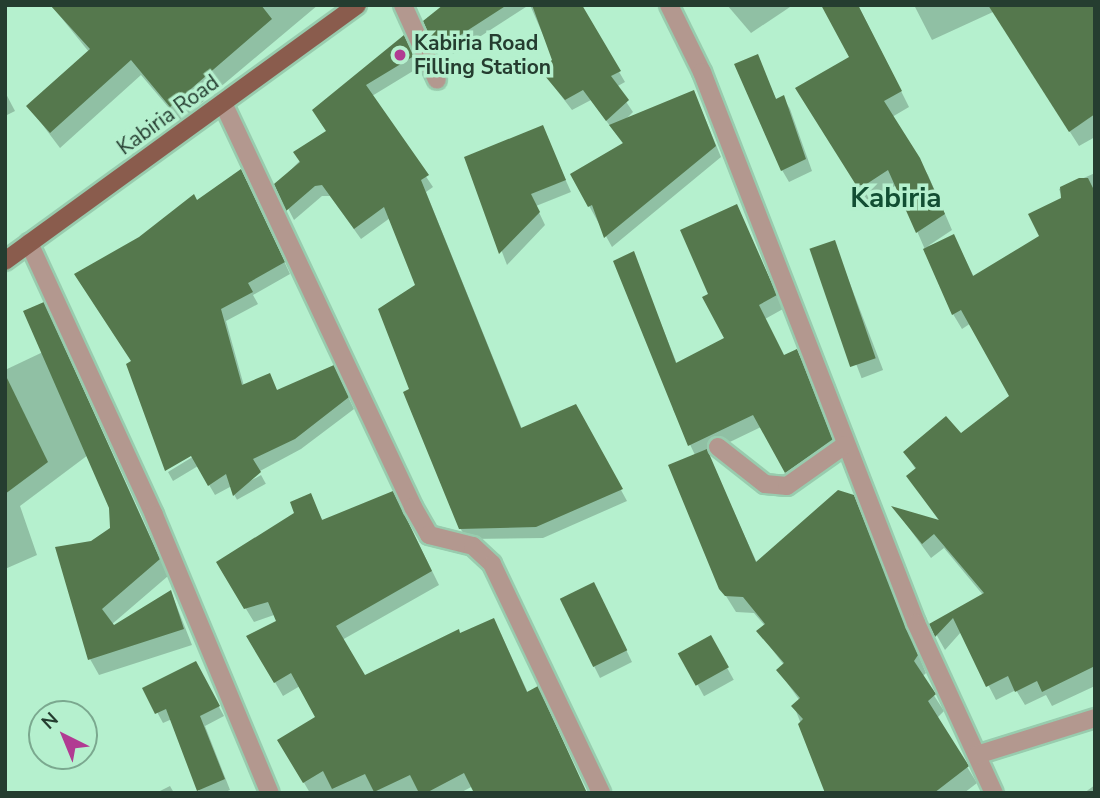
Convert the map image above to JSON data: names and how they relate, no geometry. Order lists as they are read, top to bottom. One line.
{"streets":{"main road":["Kabiria Road"]},"districts":["Kabiria"],"places":["Kabiria Road Filling Station"],"north":"top left"}
